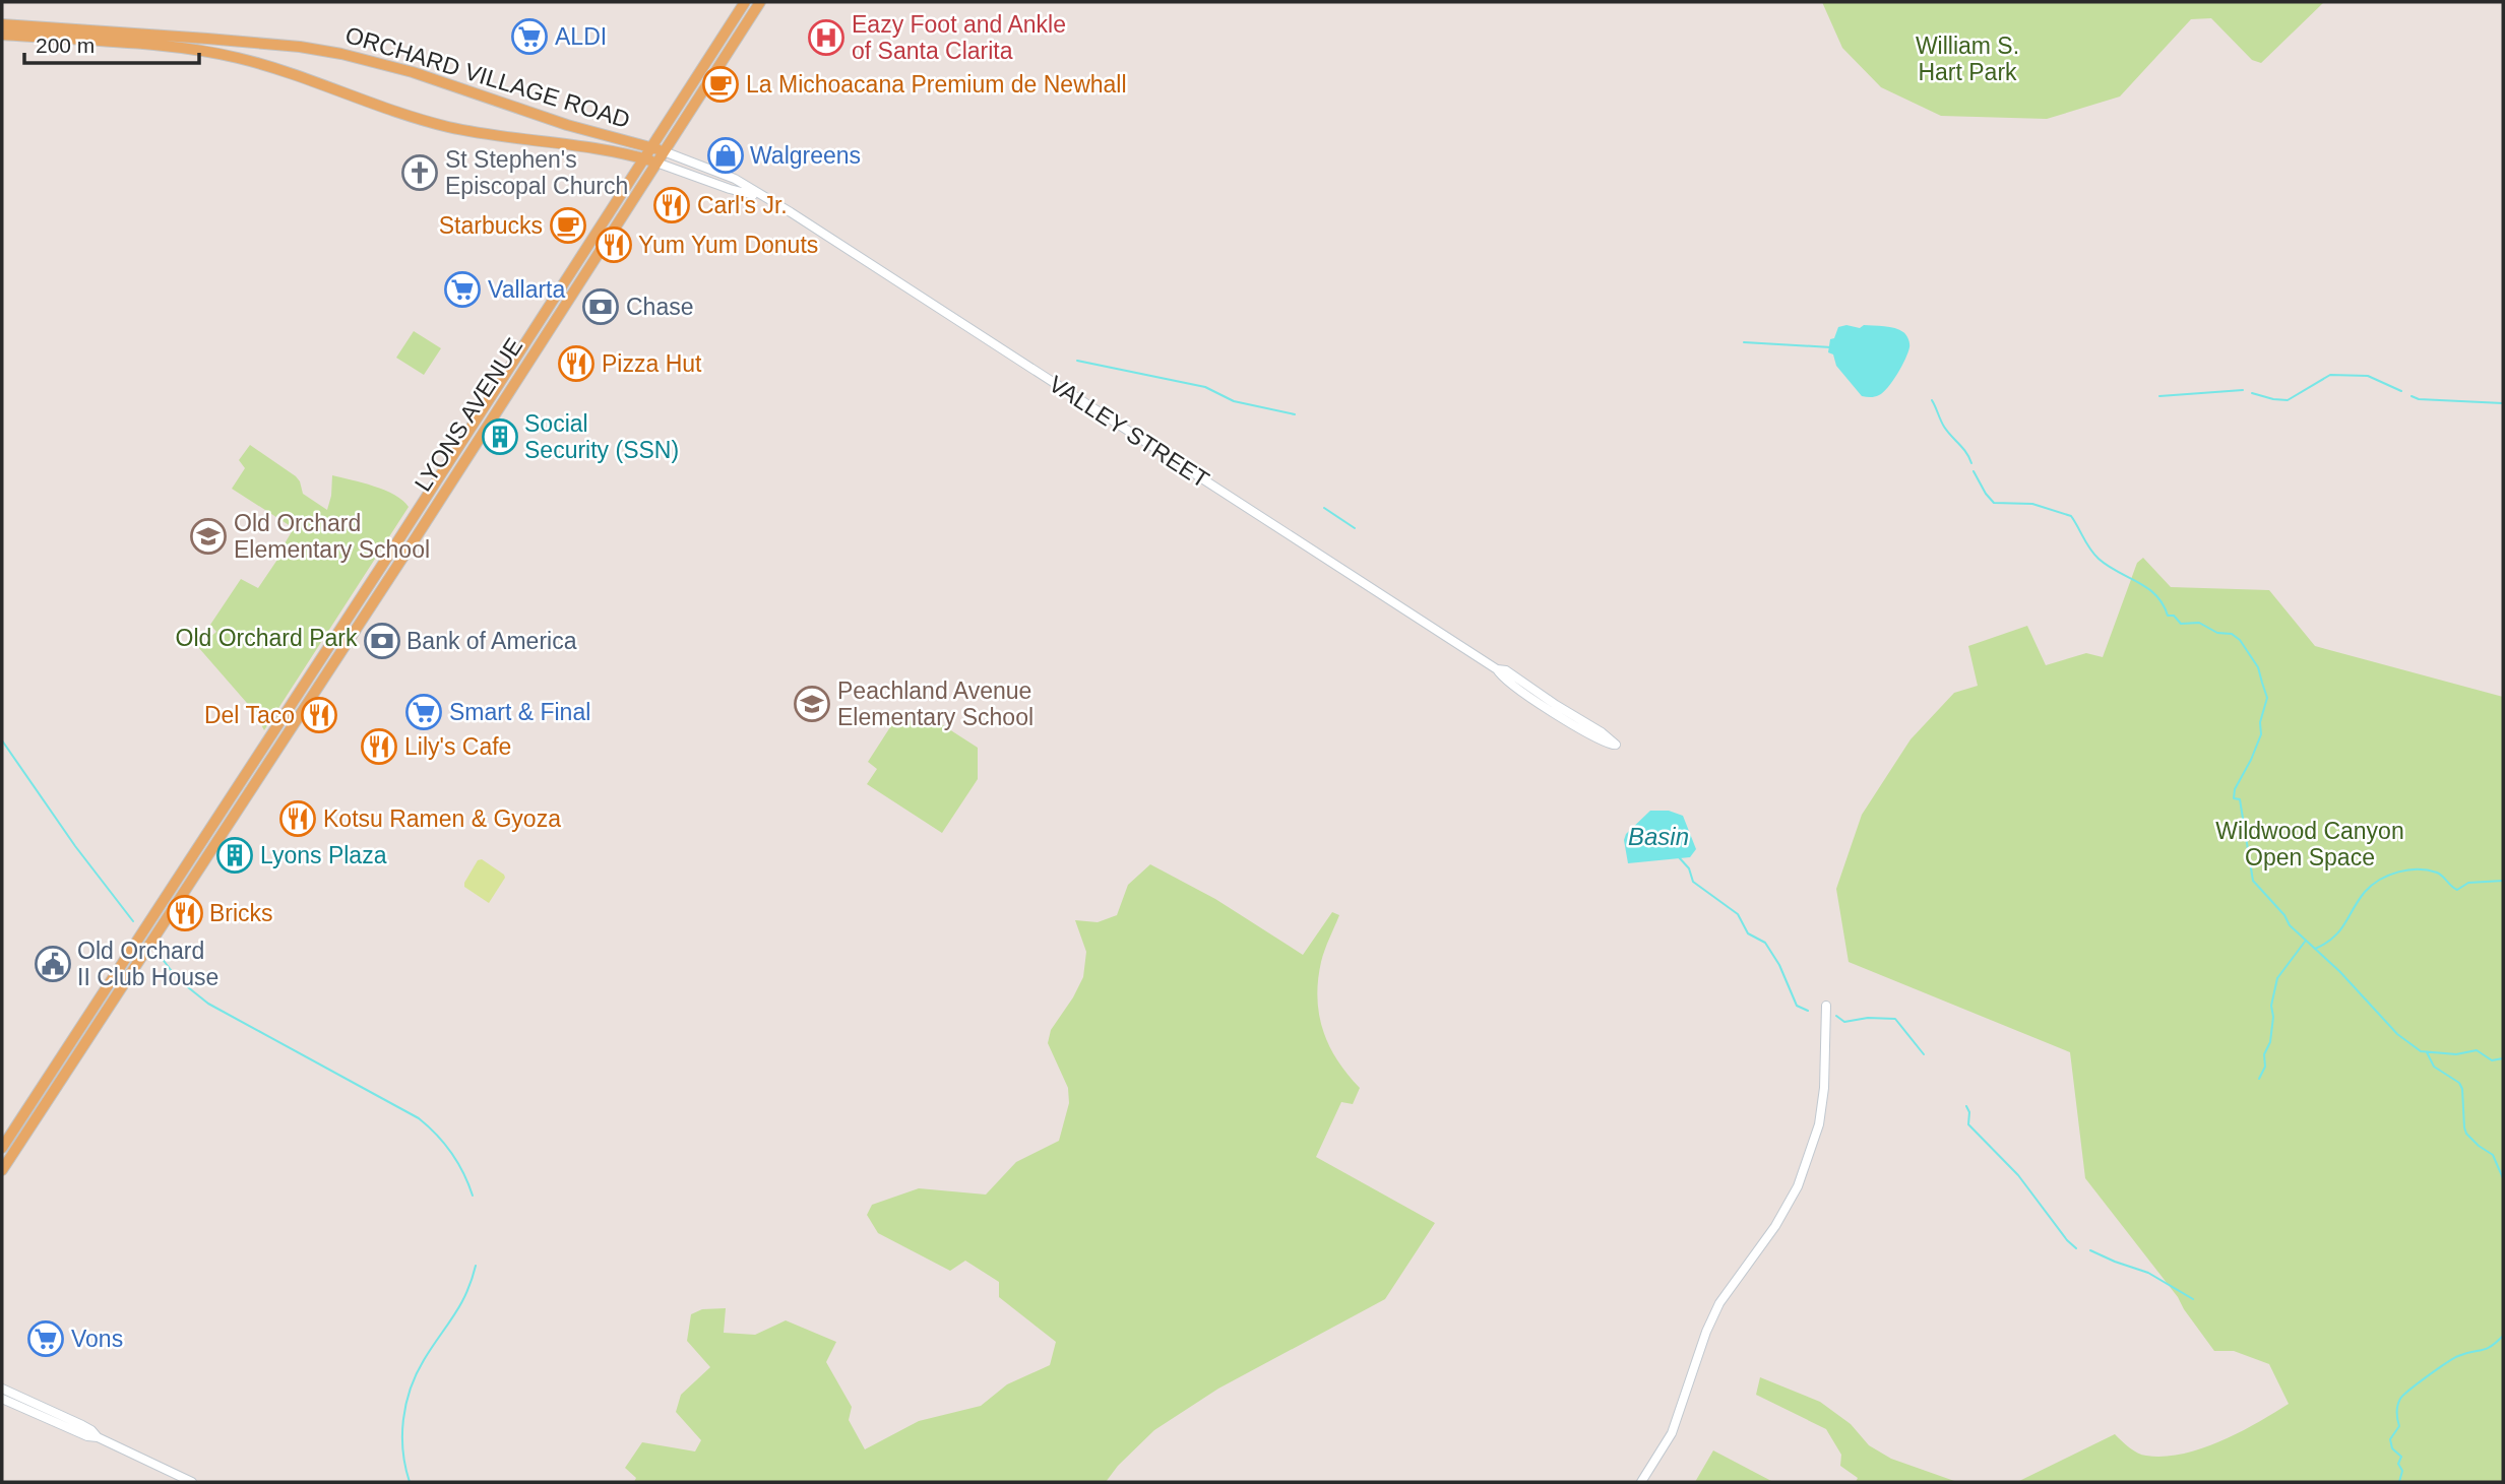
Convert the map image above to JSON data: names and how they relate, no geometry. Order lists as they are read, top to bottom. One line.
{"streets":{"main road":["ORCHARD VILLAGE ROAD","LYONS AVENUE"],"street":["VALLEY STREET"]},"crossings":[["ORCHARD VILLAGE ROAD","LYONS AVENUE"],["ORCHARD VILLAGE ROAD","VALLEY STREET"],["LYONS AVENUE","VALLEY STREET"]],"water":["Basin"],"parks":["William S. Hart Park","Old Orchard Park","Wildwood Canyon Open Space"],"places":{"supermarket":["ALDI","Vallarta","Smart & Final","Vons"],"hospital":["Eazy Foot and Ankle of Santa Clarita"],"cafe":["La Michoacana Premium de Newhall","Starbucks"],"shop":["Walgreens"],"church":["St Stephen's Episcopal Church"],"restaurant":["Carl's Jr.","Yum Yum Donuts","Pizza Hut","Del Taco","Lily's Cafe","Kotsu Ramen & Gyoza","Bricks"],"bank":["Chase","Bank of America"],"building":["Social Security (SSN)","Lyons Plaza"],"school or university":["Old Orchard Elementary School","Peachland Avenue Elementary School"],"public building":["Old Orchard II Club House"]},"scale_bar":"200 m"}
